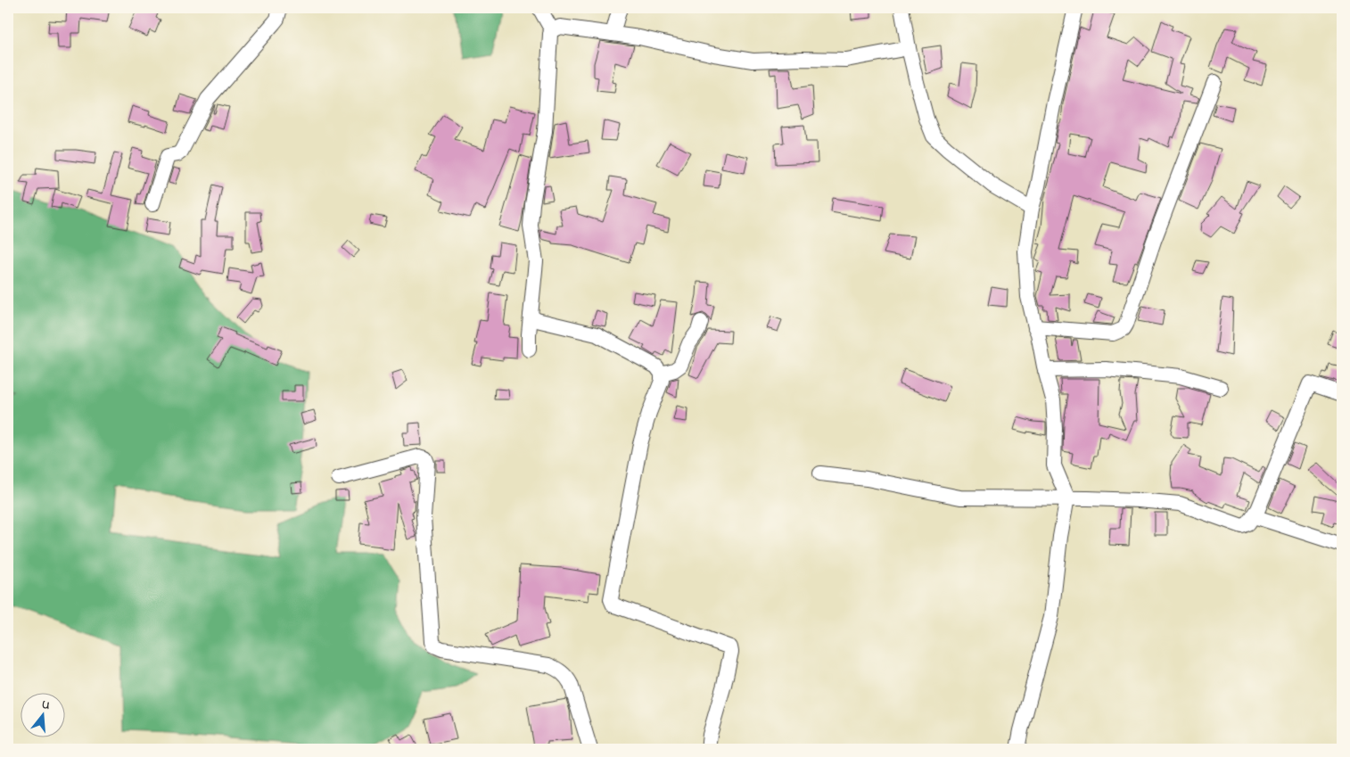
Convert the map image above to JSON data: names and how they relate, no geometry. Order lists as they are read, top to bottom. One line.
{"north":"top"}
